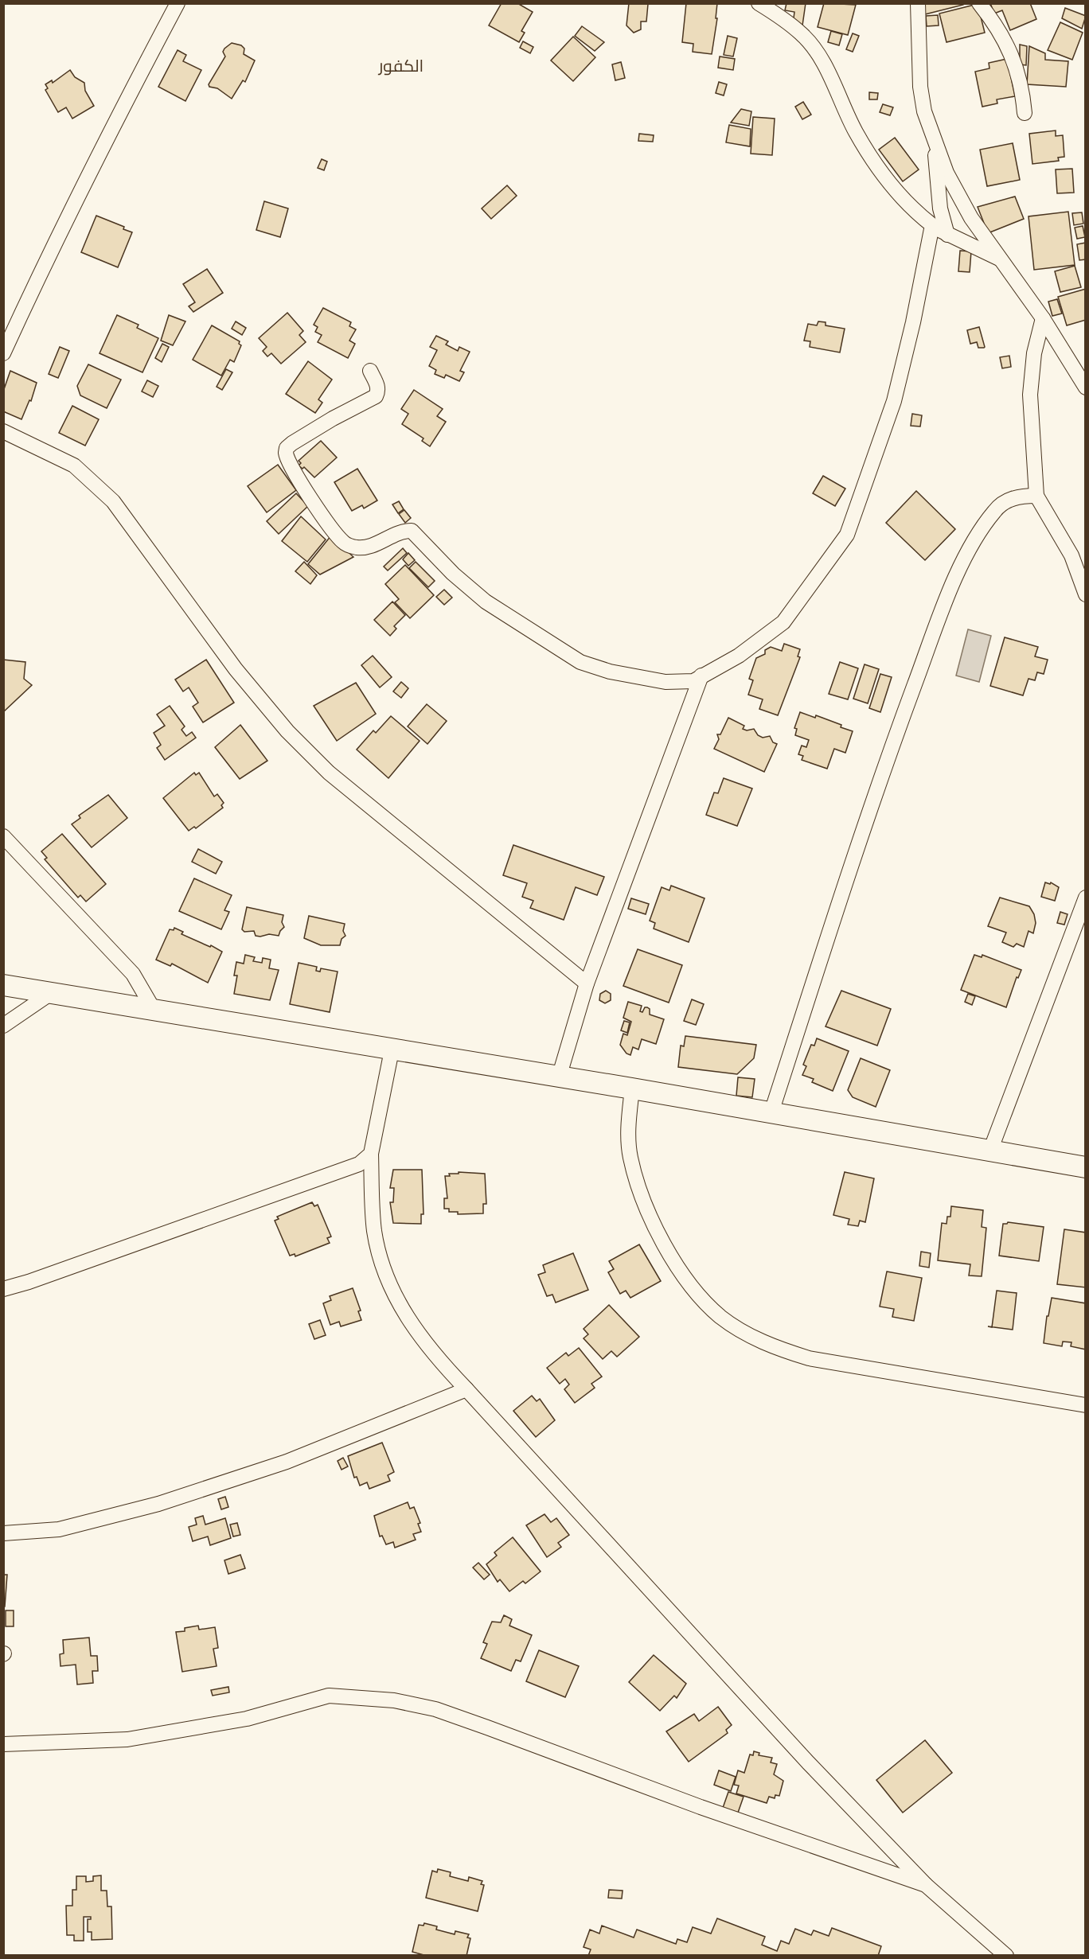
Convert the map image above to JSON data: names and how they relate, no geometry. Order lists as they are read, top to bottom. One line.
{"districts":["الكفور"]}
